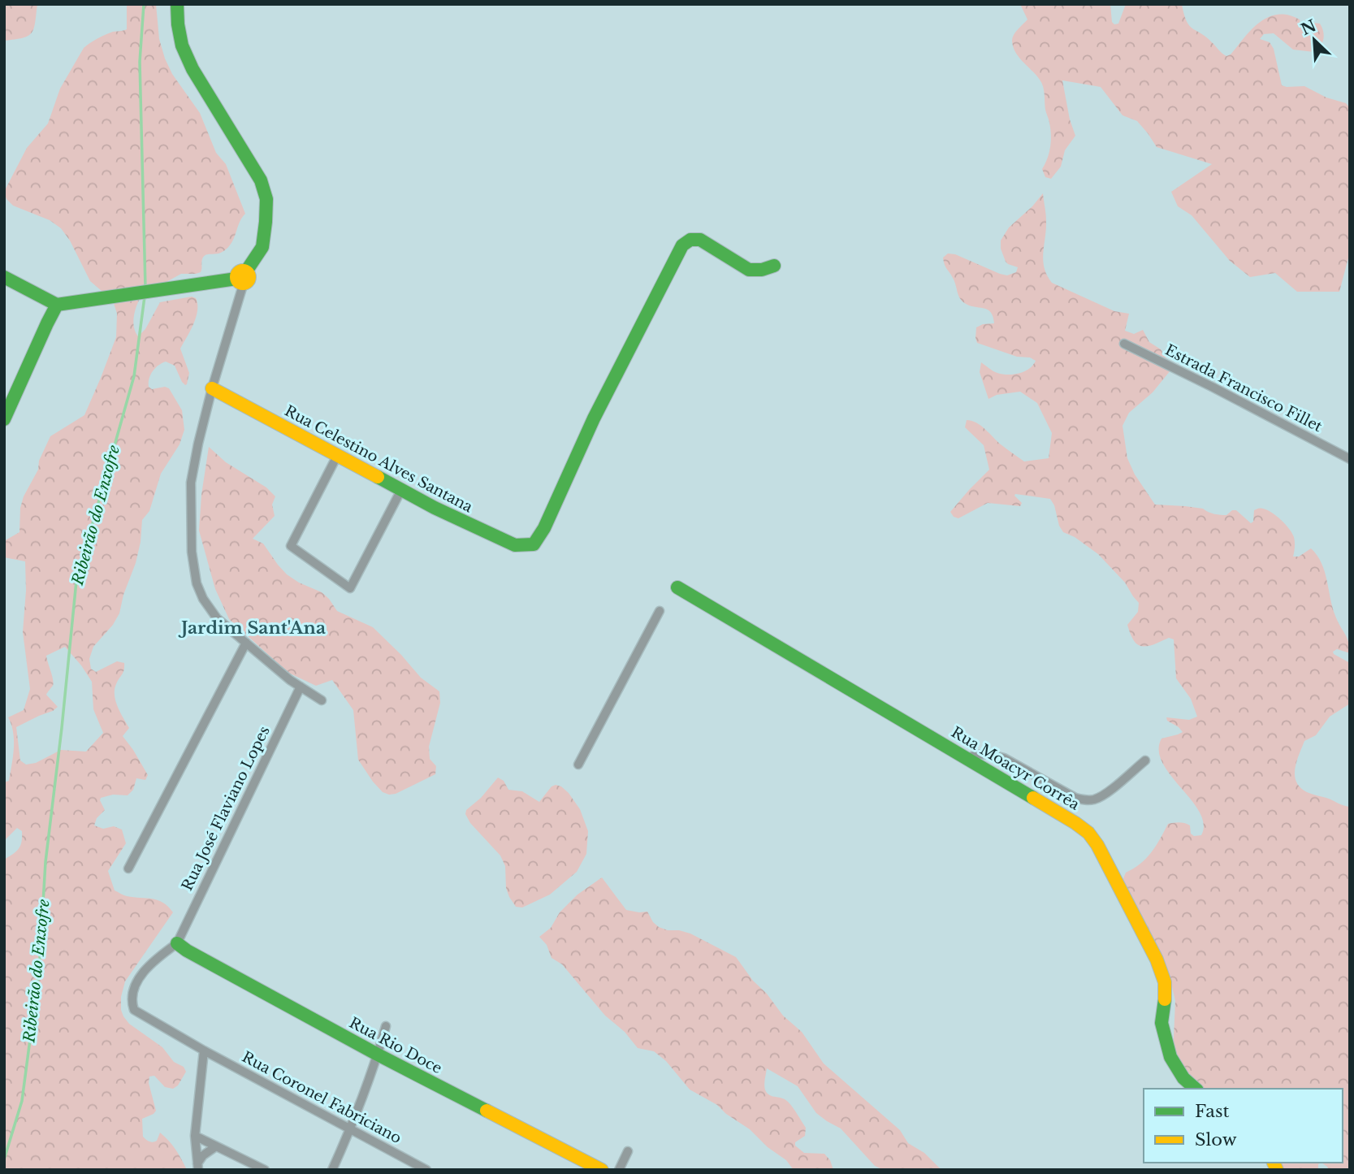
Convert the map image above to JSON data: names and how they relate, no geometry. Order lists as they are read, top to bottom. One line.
{"streets":{"street":["Estrada Francisco Fillet","Rua Celestino Alves Santana","Rua Moacyr Corrêa","Rua José Flaviano Lopes","Rua Rio Doce","Rua Coronel Fabriciano"]},"crossings":[["Rua José Flaviano Lopes","Rua Rio Doce"],["Rua José Flaviano Lopes","Rua Coronel Fabriciano"],["Rua Rio Doce","Rua Coronel Fabriciano"]],"districts":["Jardim Sant'Ana"],"water":["Ribeirão do Enxofre"],"legend":["Fast","Slow"],"north":"top left"}
